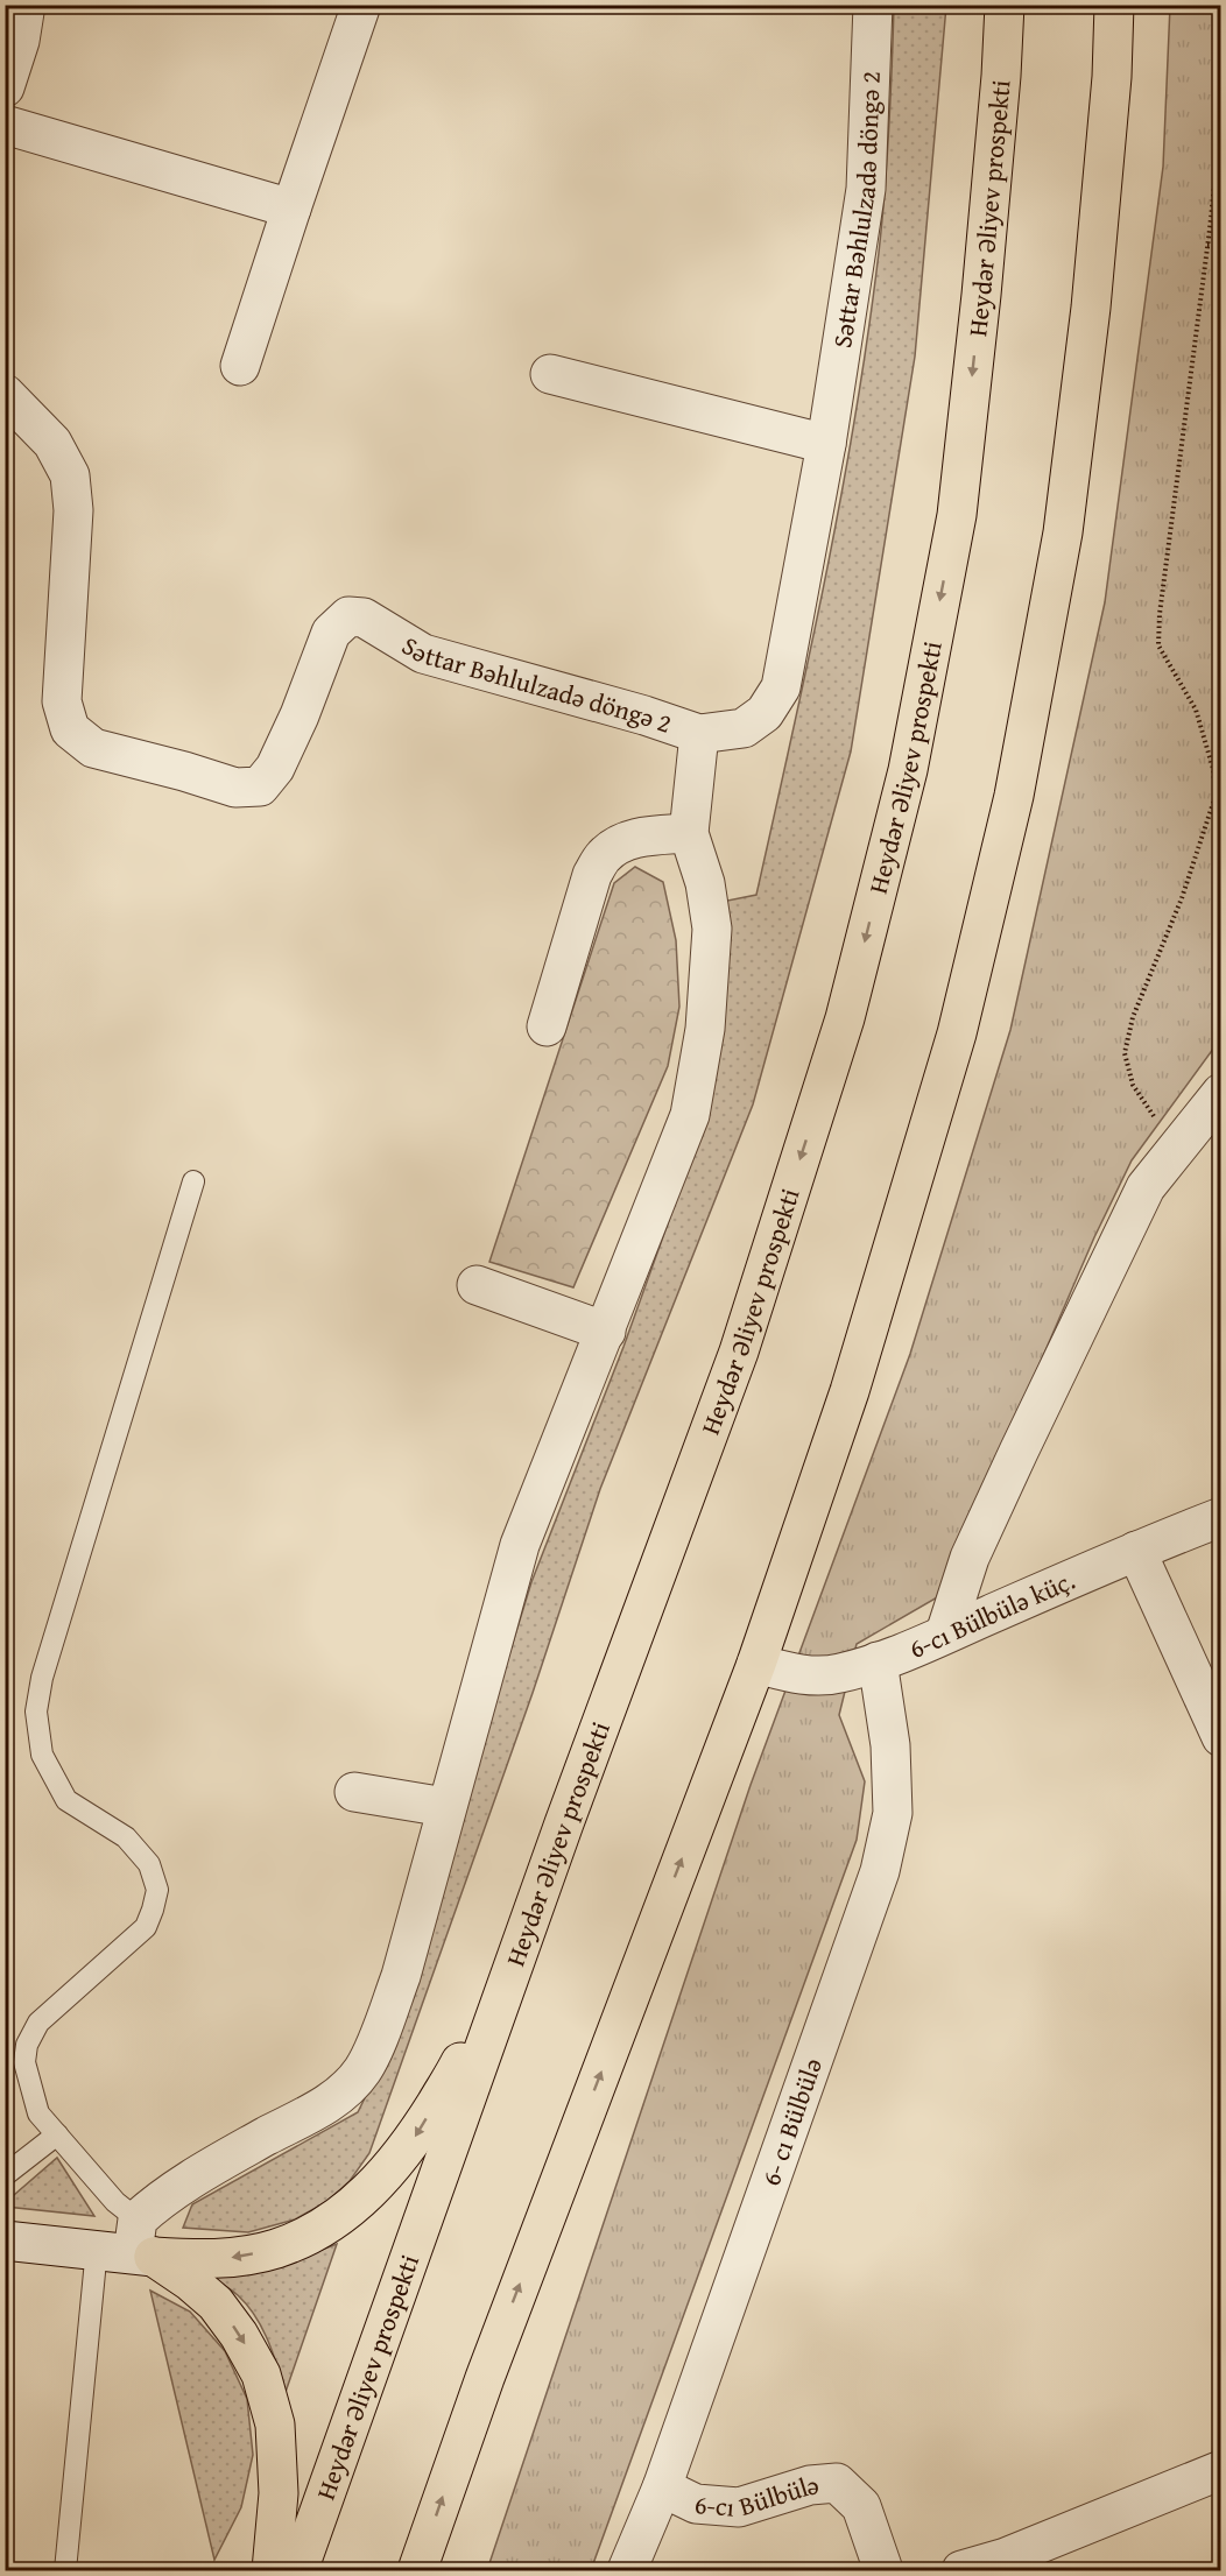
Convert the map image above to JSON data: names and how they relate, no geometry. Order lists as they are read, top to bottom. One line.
{"streets":{"highway":["Heydər Əliyev prospekti"],"street":["Səttar Bəhlulzadə döngə 2","6-cı Bülbülə küç.","6- cı Bülbülə","6-cı Bülbülə"]},"crossings":[["6-cı Bülbülə küç.","6- cı Bülbülə"],["6- cı Bülbülə","6-cı Bülbülə"]]}
